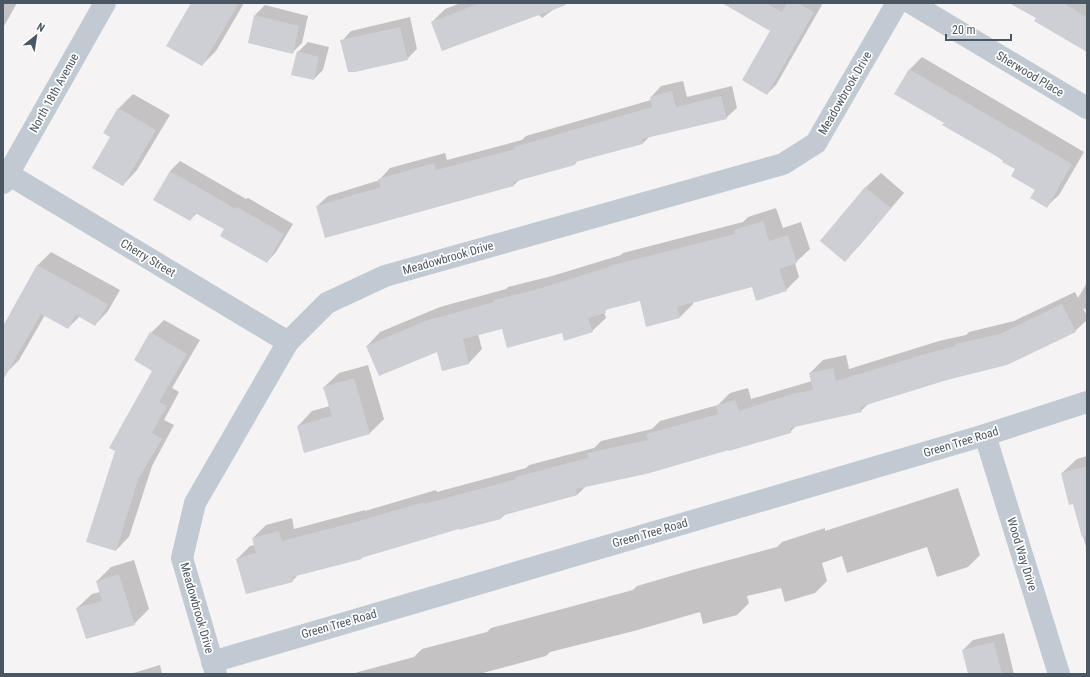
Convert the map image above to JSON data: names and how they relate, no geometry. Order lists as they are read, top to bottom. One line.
{"streets":{"street":["Sherwood Place","North 18th Avenue","Meadowbrook Drive","Cherry Street","Green Tree Road","Wood Way Drive"]},"crossings":[["North 18th Avenue","Cherry Street"],["Meadowbrook Drive","Cherry Street"],["Meadowbrook Drive","Green Tree Road"],["Green Tree Road","Wood Way Drive"]],"scale_bar":"20 m","north":"top right"}
